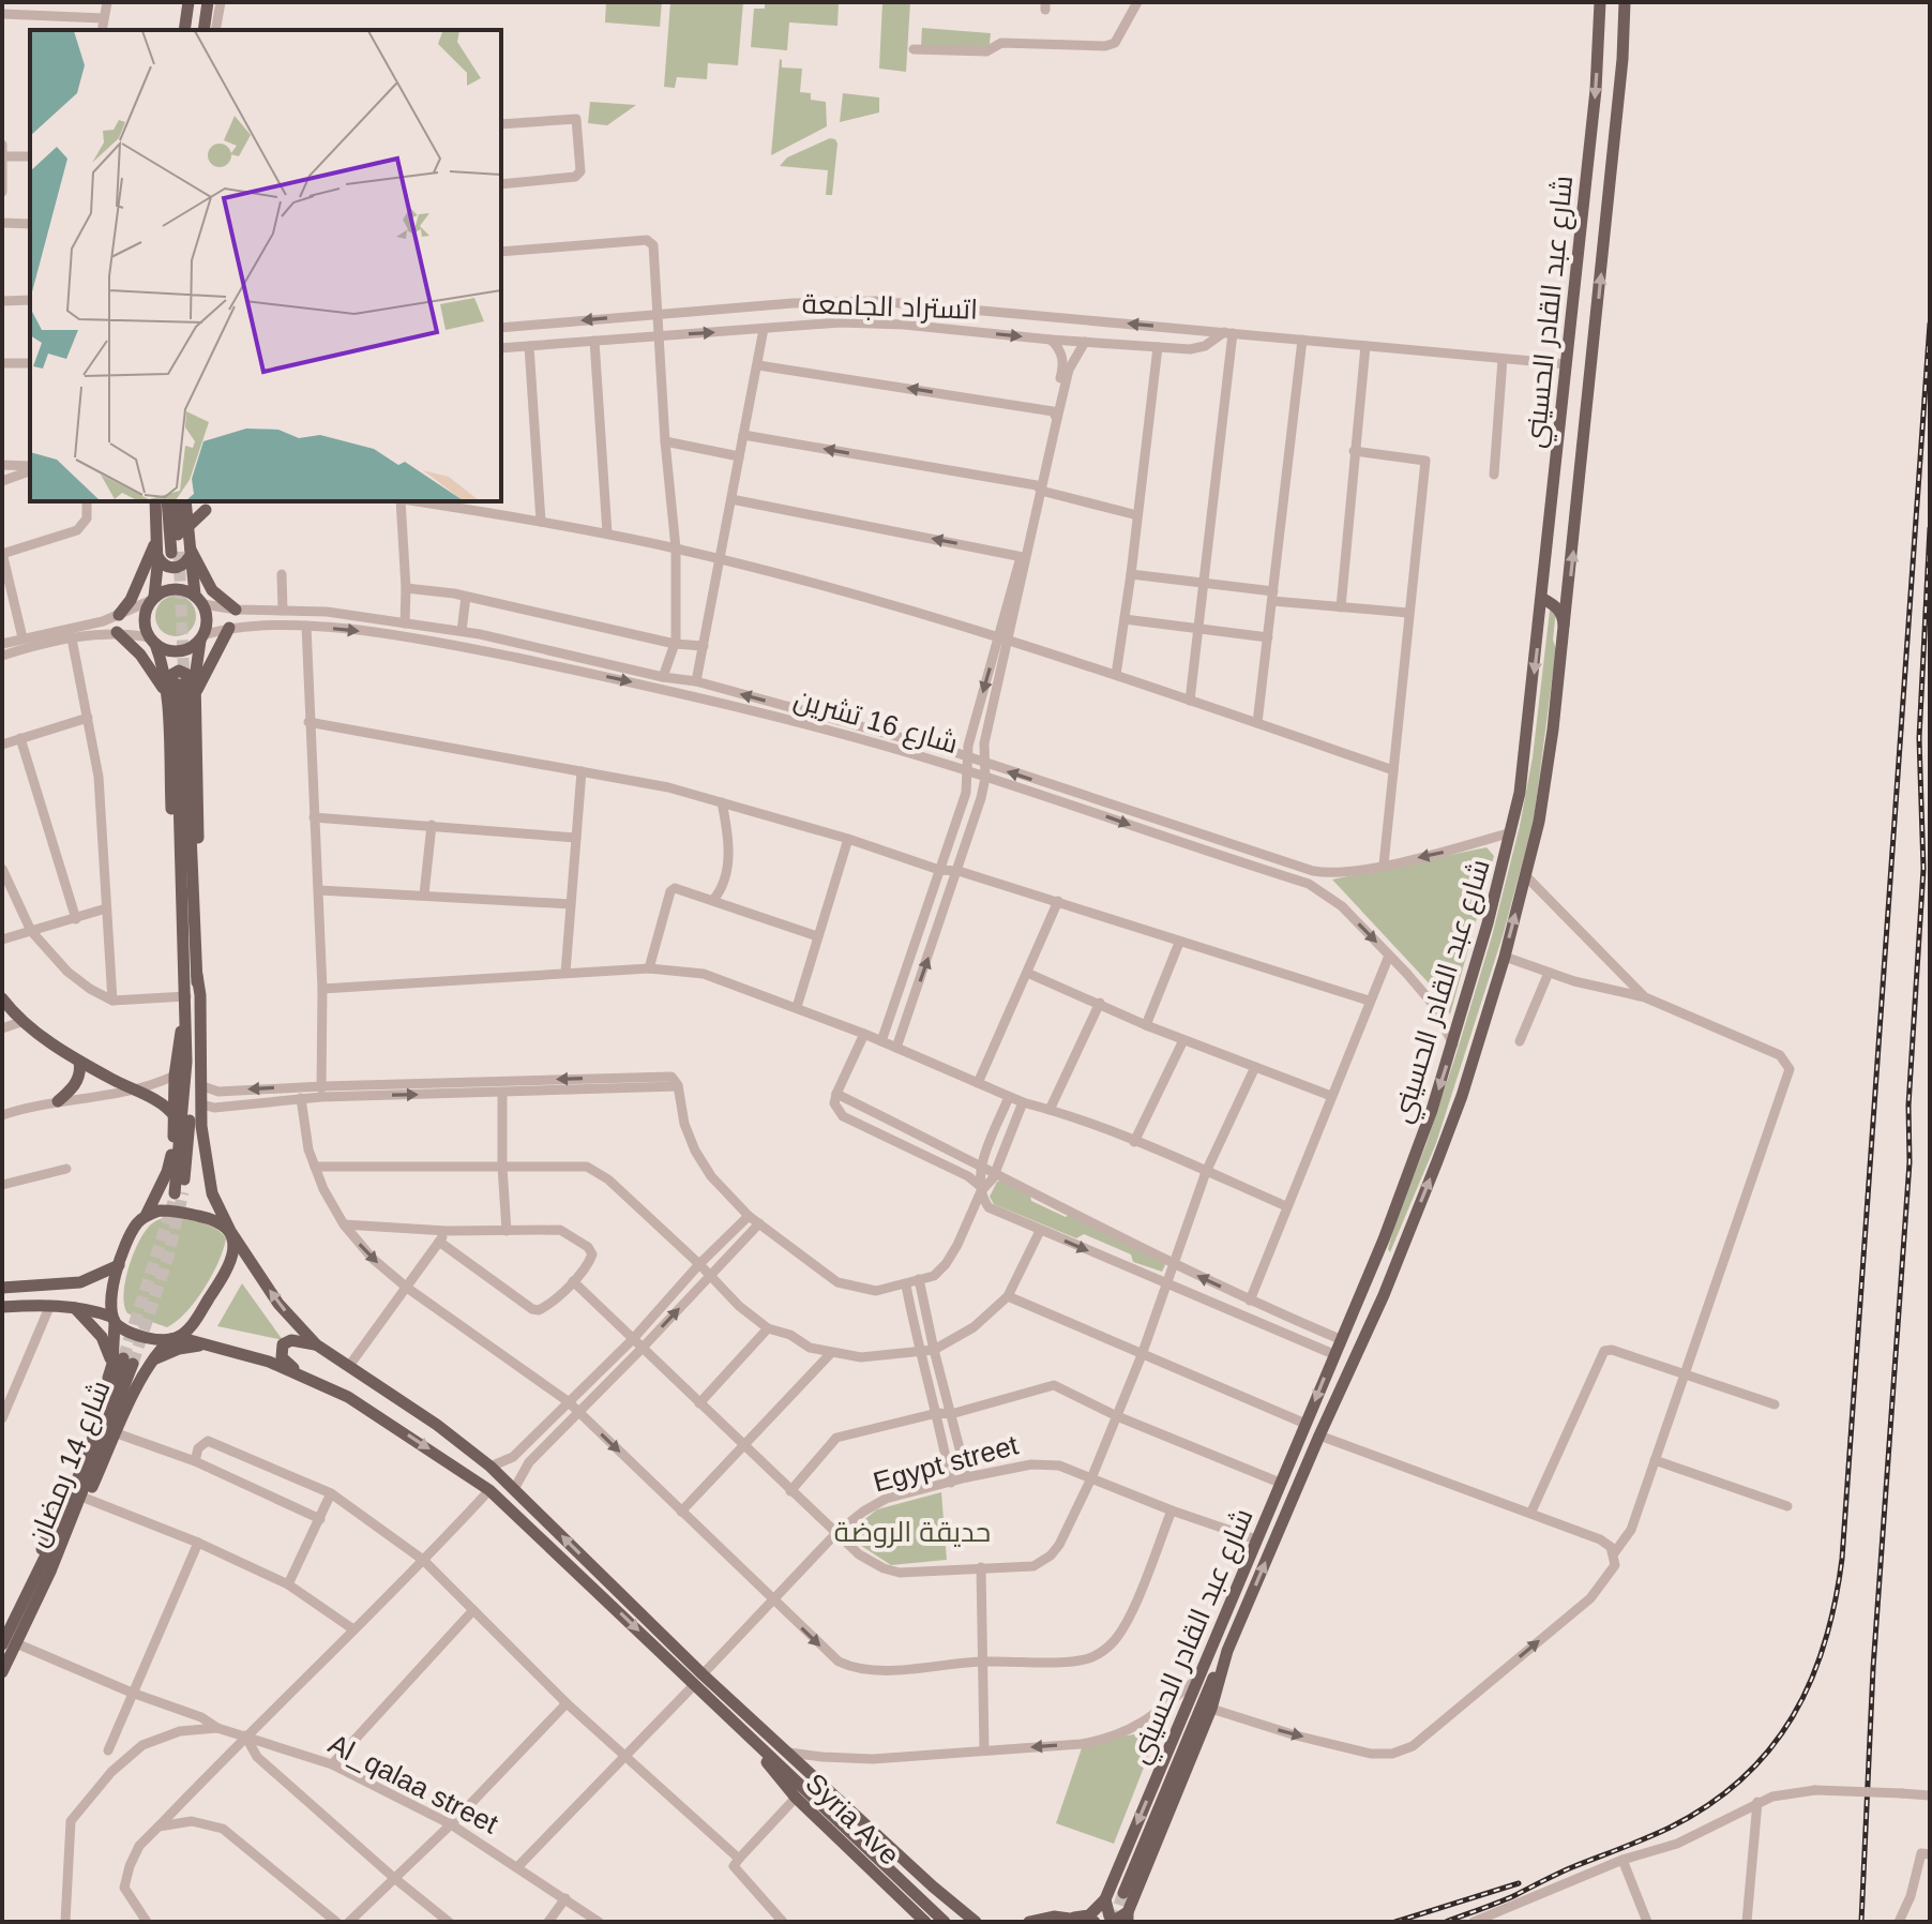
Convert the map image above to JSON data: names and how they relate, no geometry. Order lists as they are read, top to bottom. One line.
{"streets":{"main road":["شارع عبد القادر الحسيني","شارع 14 رمضان","Syria Ave"],"street":["اتستراد الجامعة","شارع 16 تشرين","Egypt street","Al_qalaa street"]},"crossings":[["شارع عبد القادر الحسيني","شارع 16 تشرين"],["شارع عبد القادر الحسيني","Egypt street"],["Egypt street","Al_qalaa street"]],"parks":["حديقة الروضة"]}
